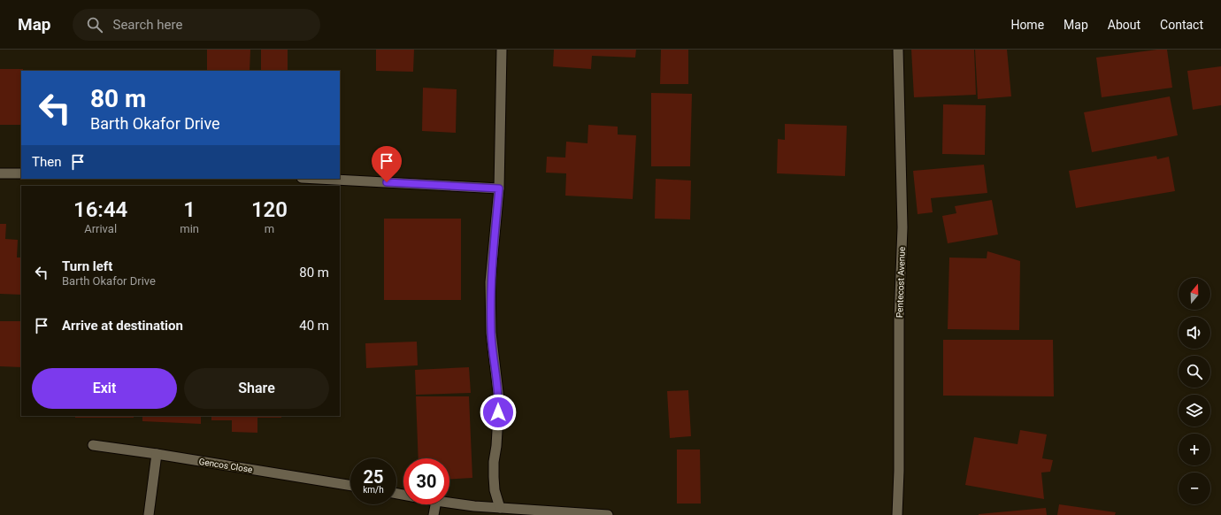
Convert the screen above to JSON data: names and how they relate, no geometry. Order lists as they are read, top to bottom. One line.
{"streets":{"street":["Pentecost Avenue","Gencos Close"]},"north":"top","page":{"header":"Map","search":"Search here","nav":["Home","Map","About","Contact"],"turn":["80 m","Barth Okafor Drive"],"then":"Then","eta":["16:44","Arrival","1","min","120","m"],"list":[{"name":"Turn left","note":"Barth Okafor Drive","value":"80 m"},{"name":"Arrive at destination","value":"40 m"}],"map_buttons":["+","−"],"buttons":["Exit","Share"],"speed":"25 km/h","limit":"30"}}
